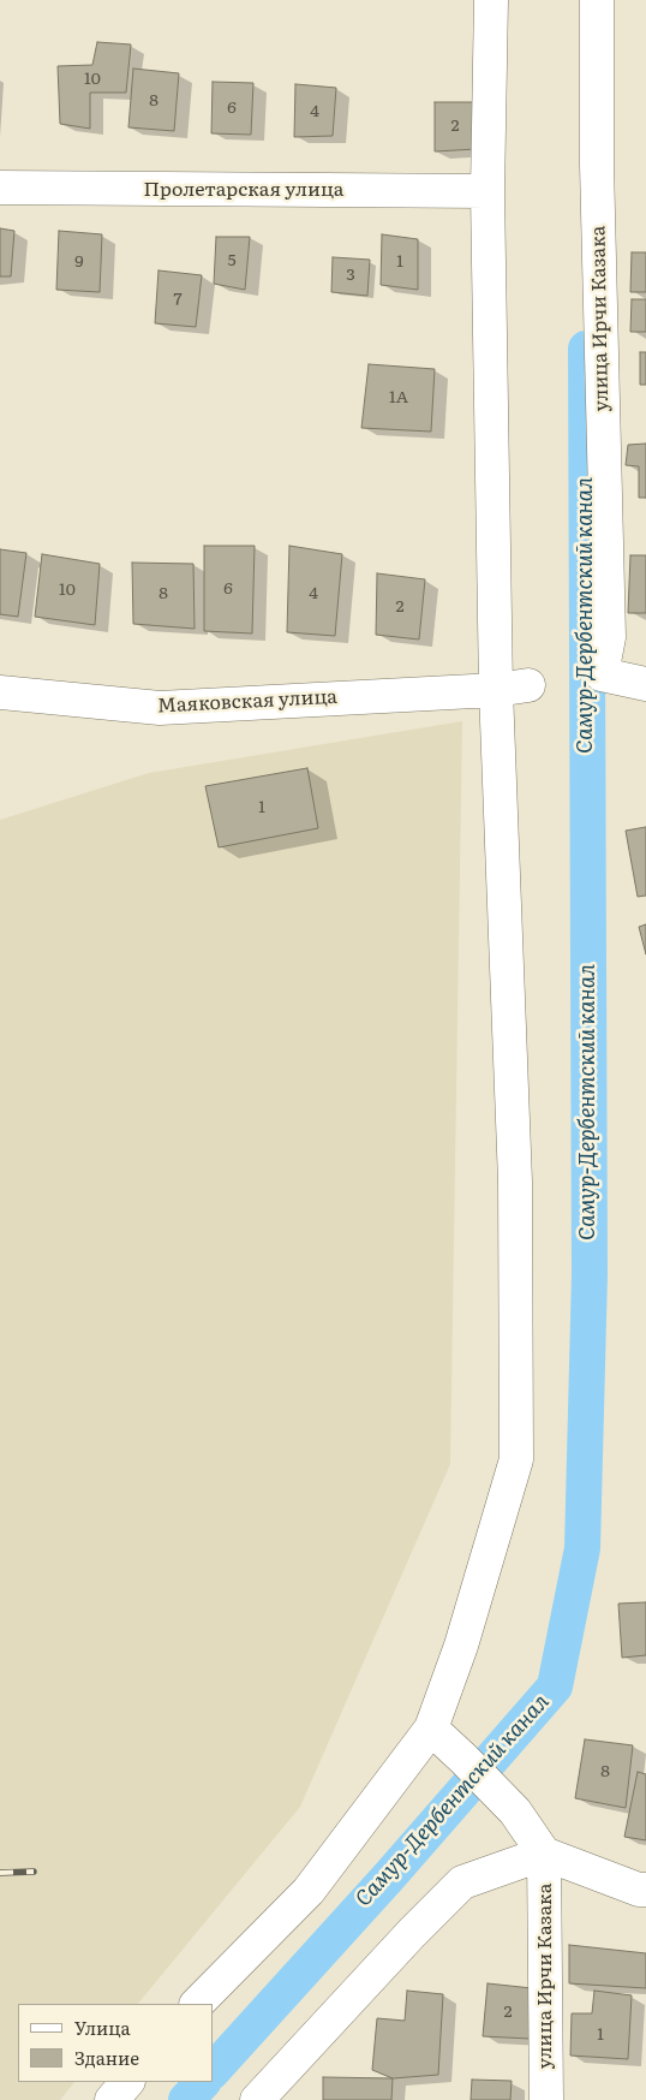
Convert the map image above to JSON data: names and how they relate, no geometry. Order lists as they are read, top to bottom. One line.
{"streets":{"street":["Пролетарская улица","улица Ирчи Казака","Маяковская улица"]},"water":["Самур-Дербентский канал"],"house_numbers":["10","8","6","4","2","5","9","1","3","7","1А","6","10","8","4","2","1","8","2","1"],"legend":["Улица","Здание"]}
